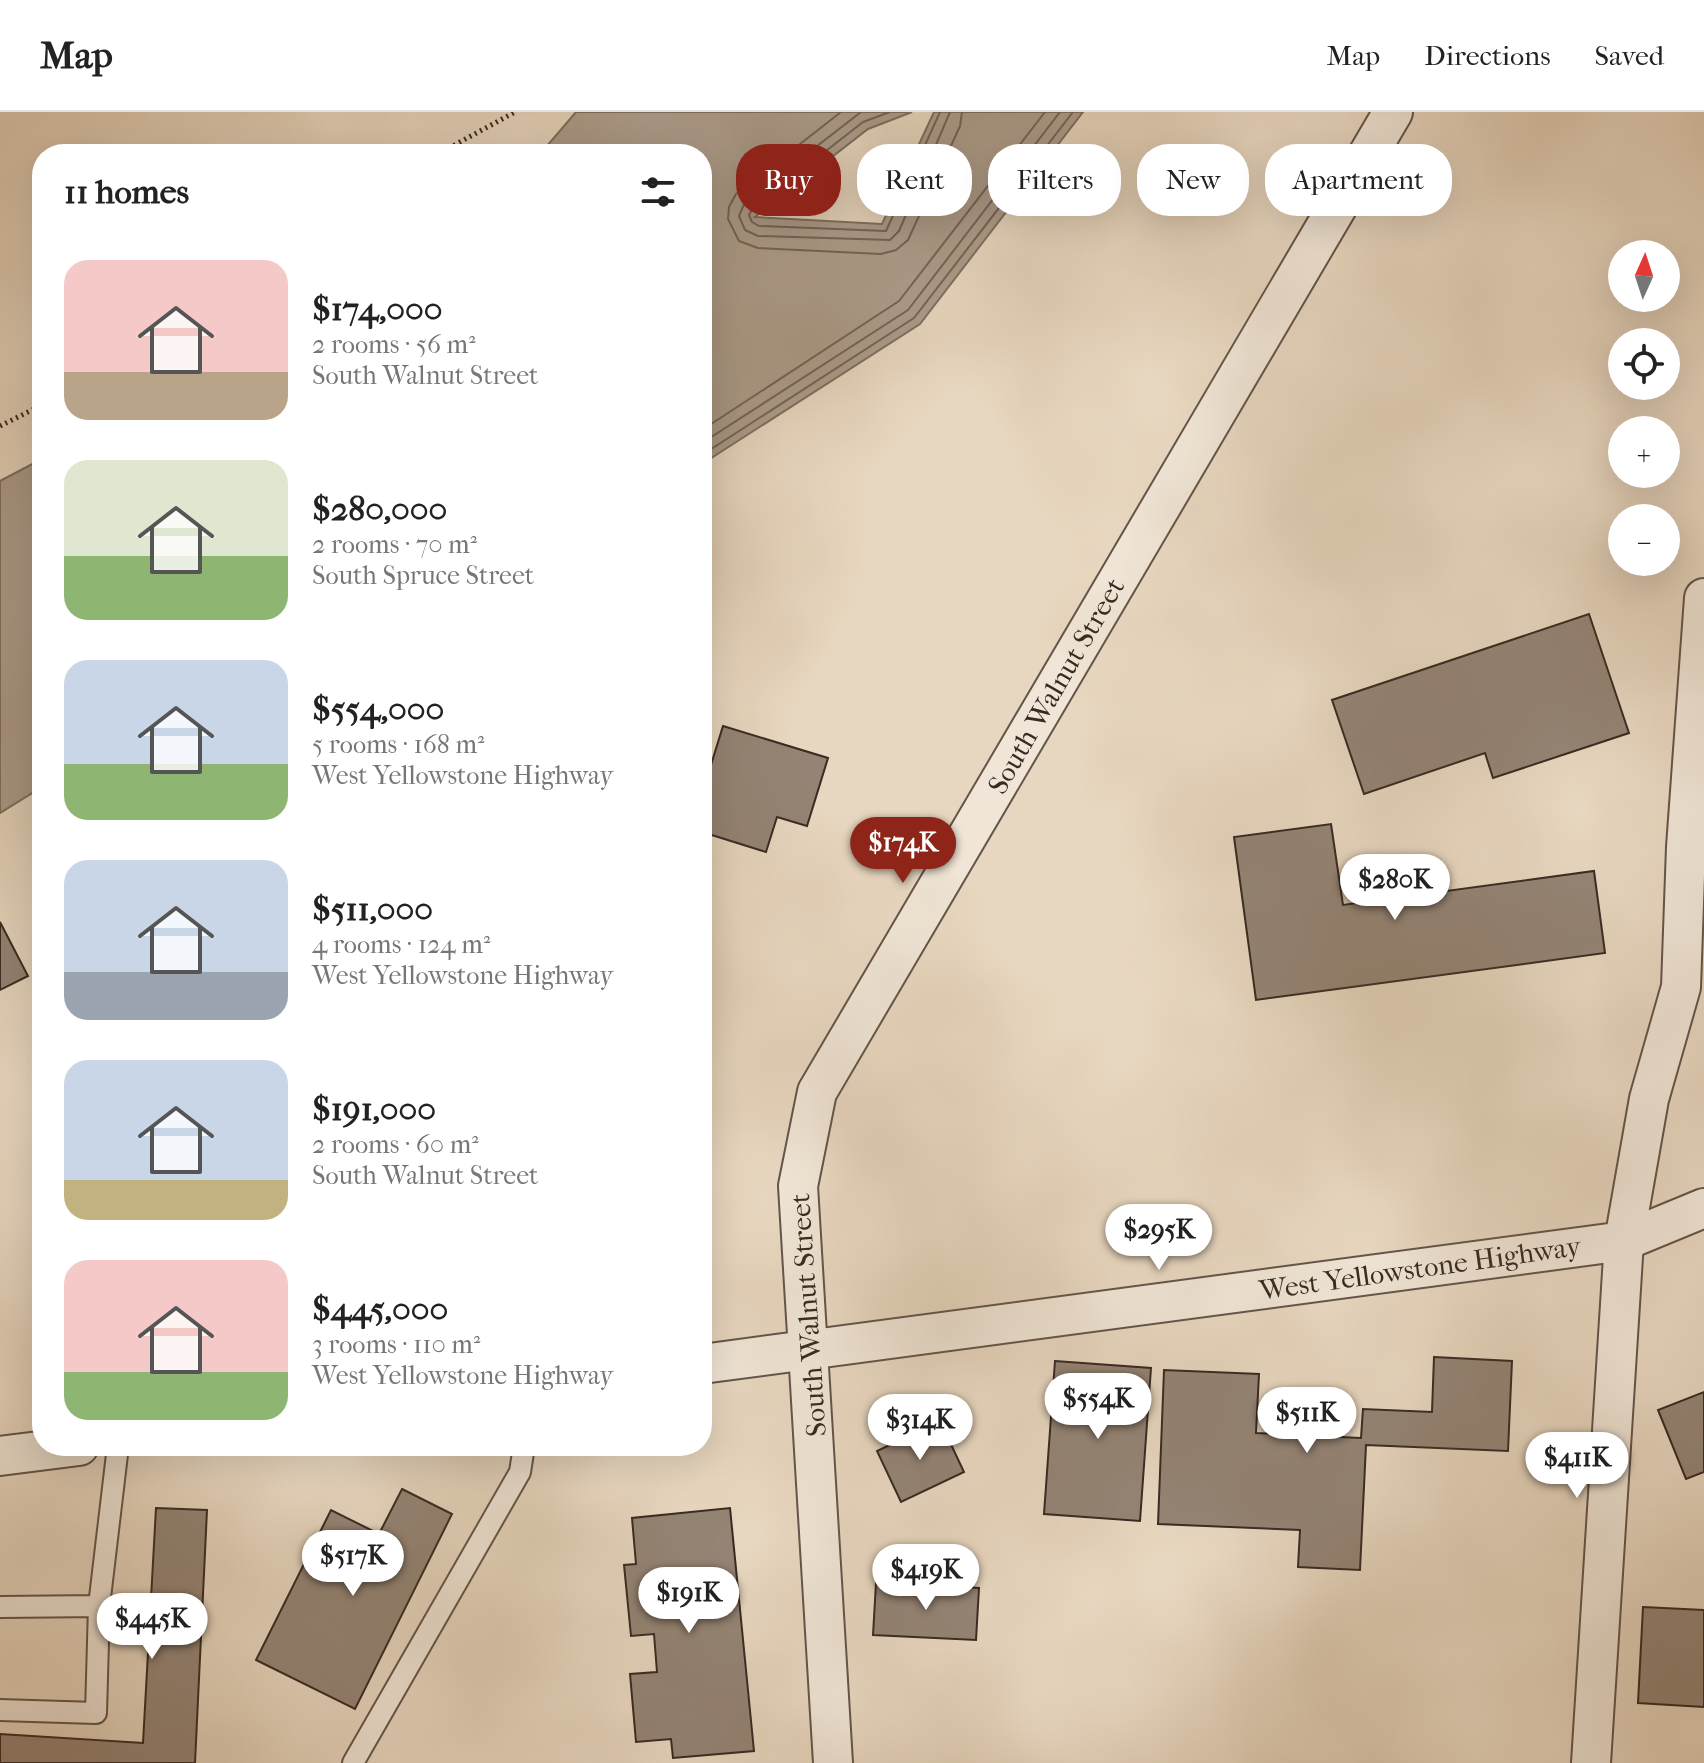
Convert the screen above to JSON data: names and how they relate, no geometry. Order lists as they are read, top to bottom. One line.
{"streets":{"street":["South Walnut Street","West Yellowstone Highway"]},"crossings":[["South Walnut Street","West Yellowstone Highway"]],"north":"top","page":{"header":"Map","nav":["Map","Directions","Saved"],"chip":["Buy","Rent","Filters","New","Apartment"],"heading":"11 homes","map_buttons":["+","−"],"list":[{"name":"$174,000","note":"2 rooms · 56 m² · South Walnut Street"},{"name":"$280,000","note":"2 rooms · 70 m² · South Spruce Street"},{"name":"$554,000","note":"5 rooms · 168 m² · West Yellowstone Highway"},{"name":"$511,000","note":"4 rooms · 124 m² · West Yellowstone Highway"},{"name":"$191,000","note":"2 rooms · 60 m² · South Walnut Street"},{"name":"$445,000","note":"3 rooms · 110 m² · West Yellowstone Highway"}],"price":["$174K","$280K","$295K","$554K","$511K","$314K","$411K","$517K","$419K","$191K","$445K"]}}
